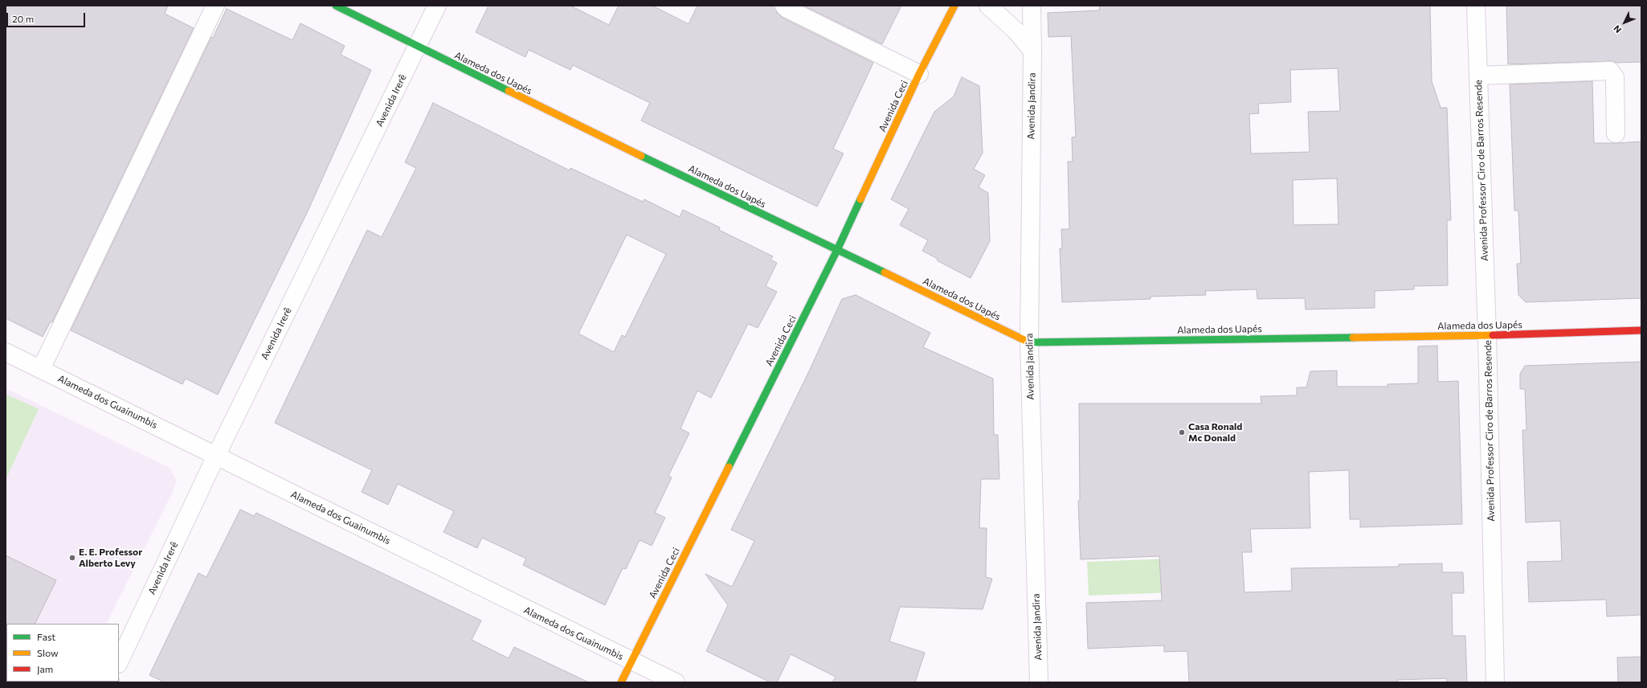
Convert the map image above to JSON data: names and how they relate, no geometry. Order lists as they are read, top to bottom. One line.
{"streets":{"street":["Alameda dos Uapés","Avenida Irerê","Avenida Ceci","Avenida Jandira","Avenida Professor Ciro de Barros Resende","Alameda dos Guainumbis"]},"crossings":[["Alameda dos Uapés","Avenida Irerê"],["Alameda dos Uapés","Avenida Ceci"],["Alameda dos Uapés","Avenida Jandira"],["Alameda dos Uapés","Avenida Professor Ciro de Barros Resende"],["Avenida Irerê","Alameda dos Guainumbis"],["Avenida Ceci","Alameda dos Guainumbis"]],"places":["Casa Ronald Mc Donald","E. E. Professor Alberto Levy"],"legend":["Fast","Slow","Jam"],"scale_bar":"20 m","north":"bottom left"}
